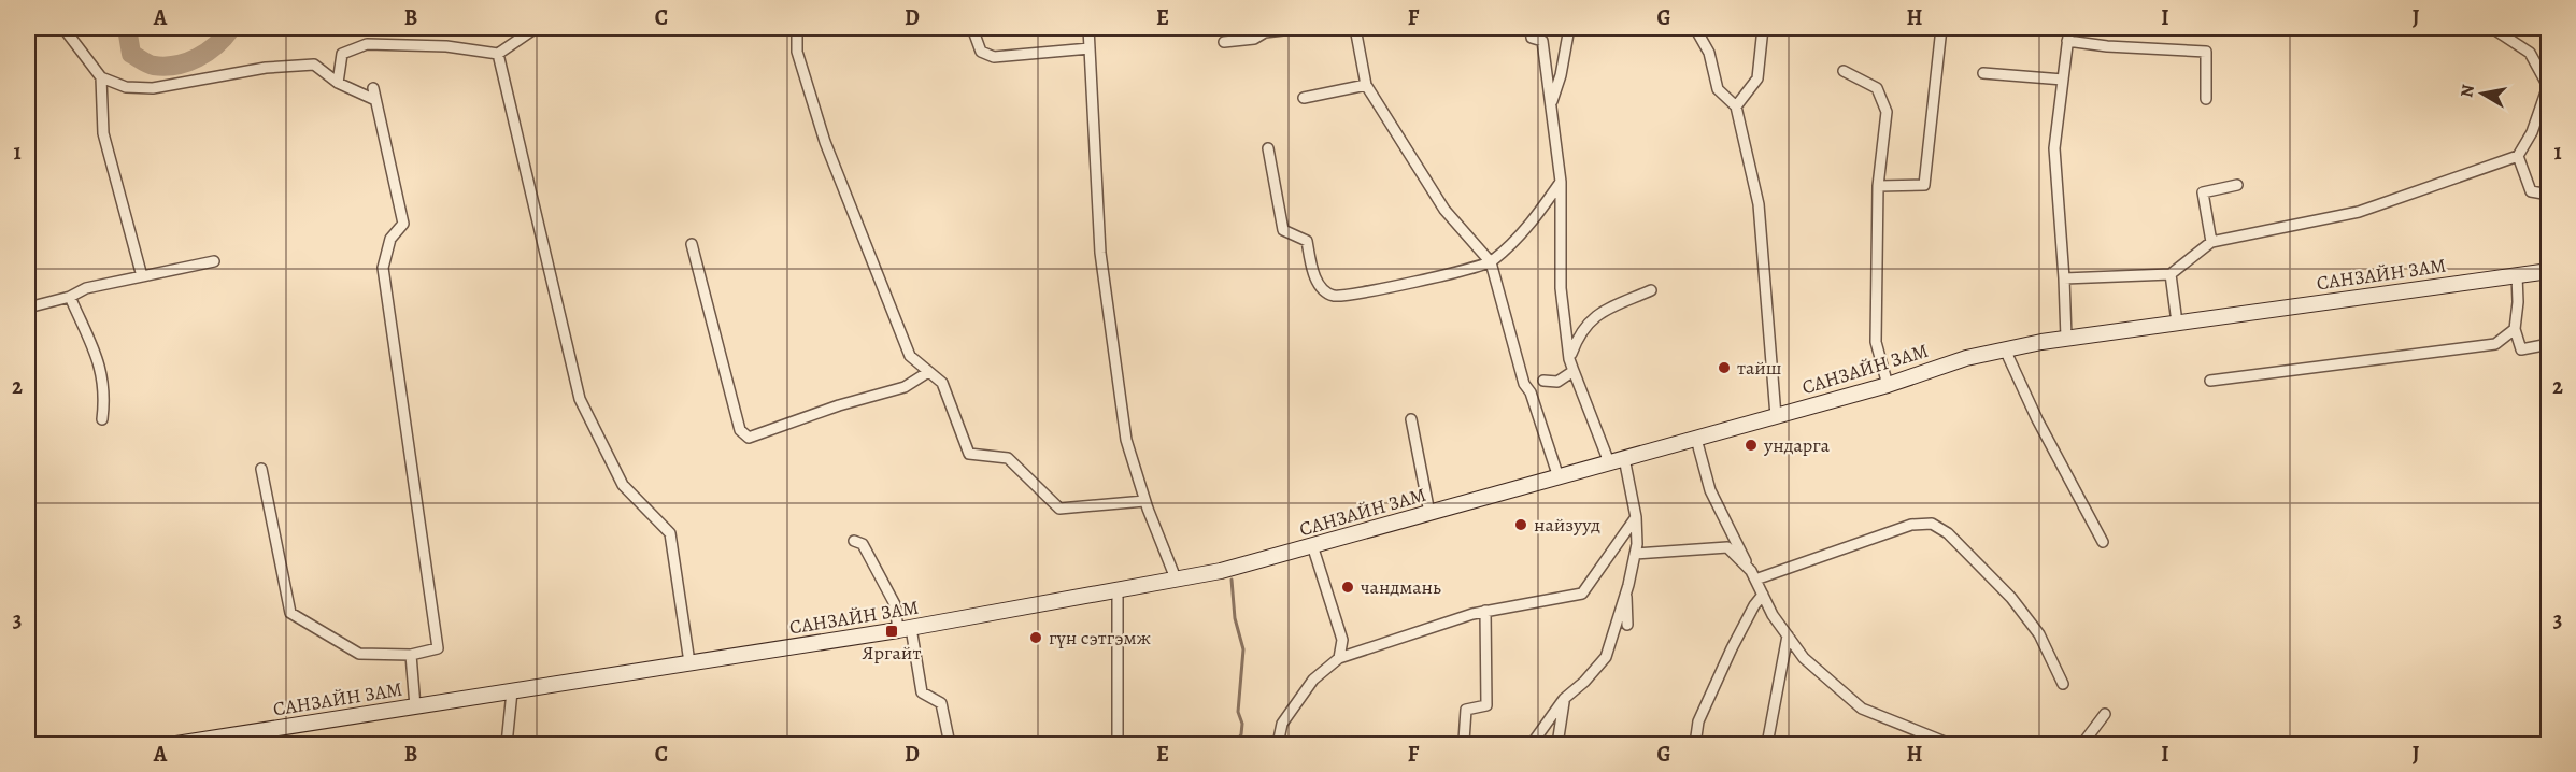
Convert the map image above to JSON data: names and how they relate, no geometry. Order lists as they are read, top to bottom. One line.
{"streets":{"main road":["САНЗАЙН ЗАМ"]},"places":{"other":["тайш","ундарга","найзууд","чандмань","гүн сэтгэмж"],"transit":["Яргайт"]},"north":"left","grid":{"columns":["A","B","C","D","E","F","G","H","I","J"],"rows":["1","2","3"]}}
